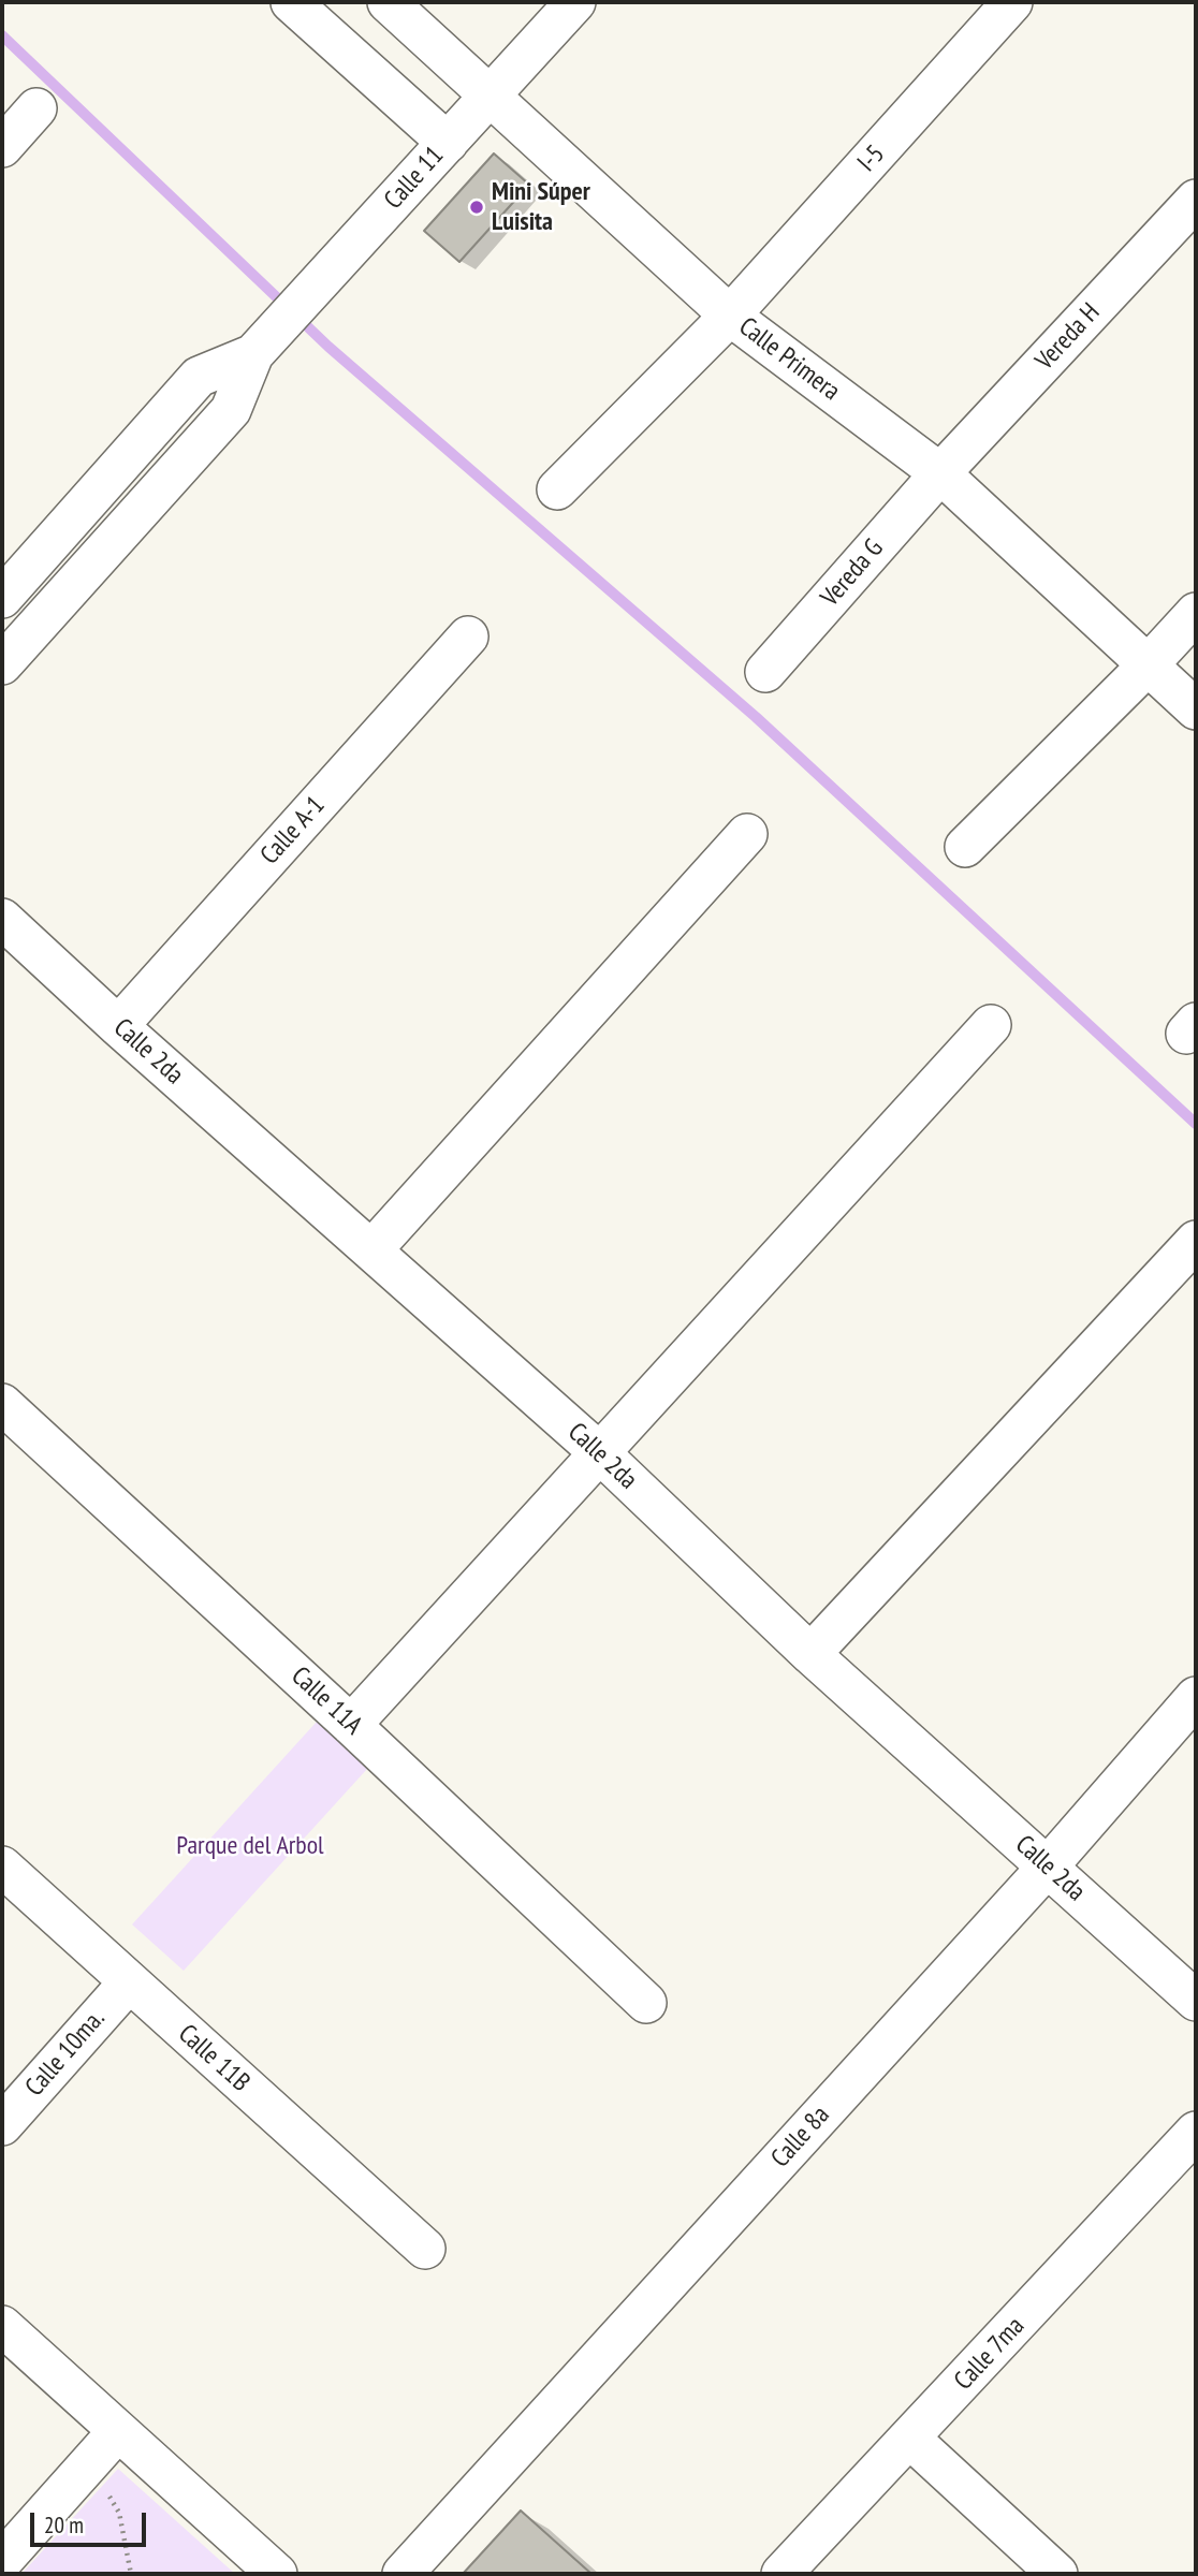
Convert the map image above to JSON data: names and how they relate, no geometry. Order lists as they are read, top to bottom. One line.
{"streets":{"street":["I-5","Calle 11","Vereda H","Calle Primera","Vereda G","Calle A-1","Calle 2da","Calle 11A","Calle 10ma.","Calle 11B","Calle 8a","Calle 7ma"]},"crossings":[["I-5","Calle Primera"],["Calle 11","Calle Primera"],["Vereda H","Calle Primera"],["Vereda H","Vereda G"],["Calle Primera","Vereda G"],["Calle A-1","Calle 2da"],["Calle 2da","Calle 8a"],["Calle 10ma.","Calle 11B"]],"parks":["Parque del Arbol"],"places":["Mini Súper Luisita"],"scale_bar":"20 m"}
